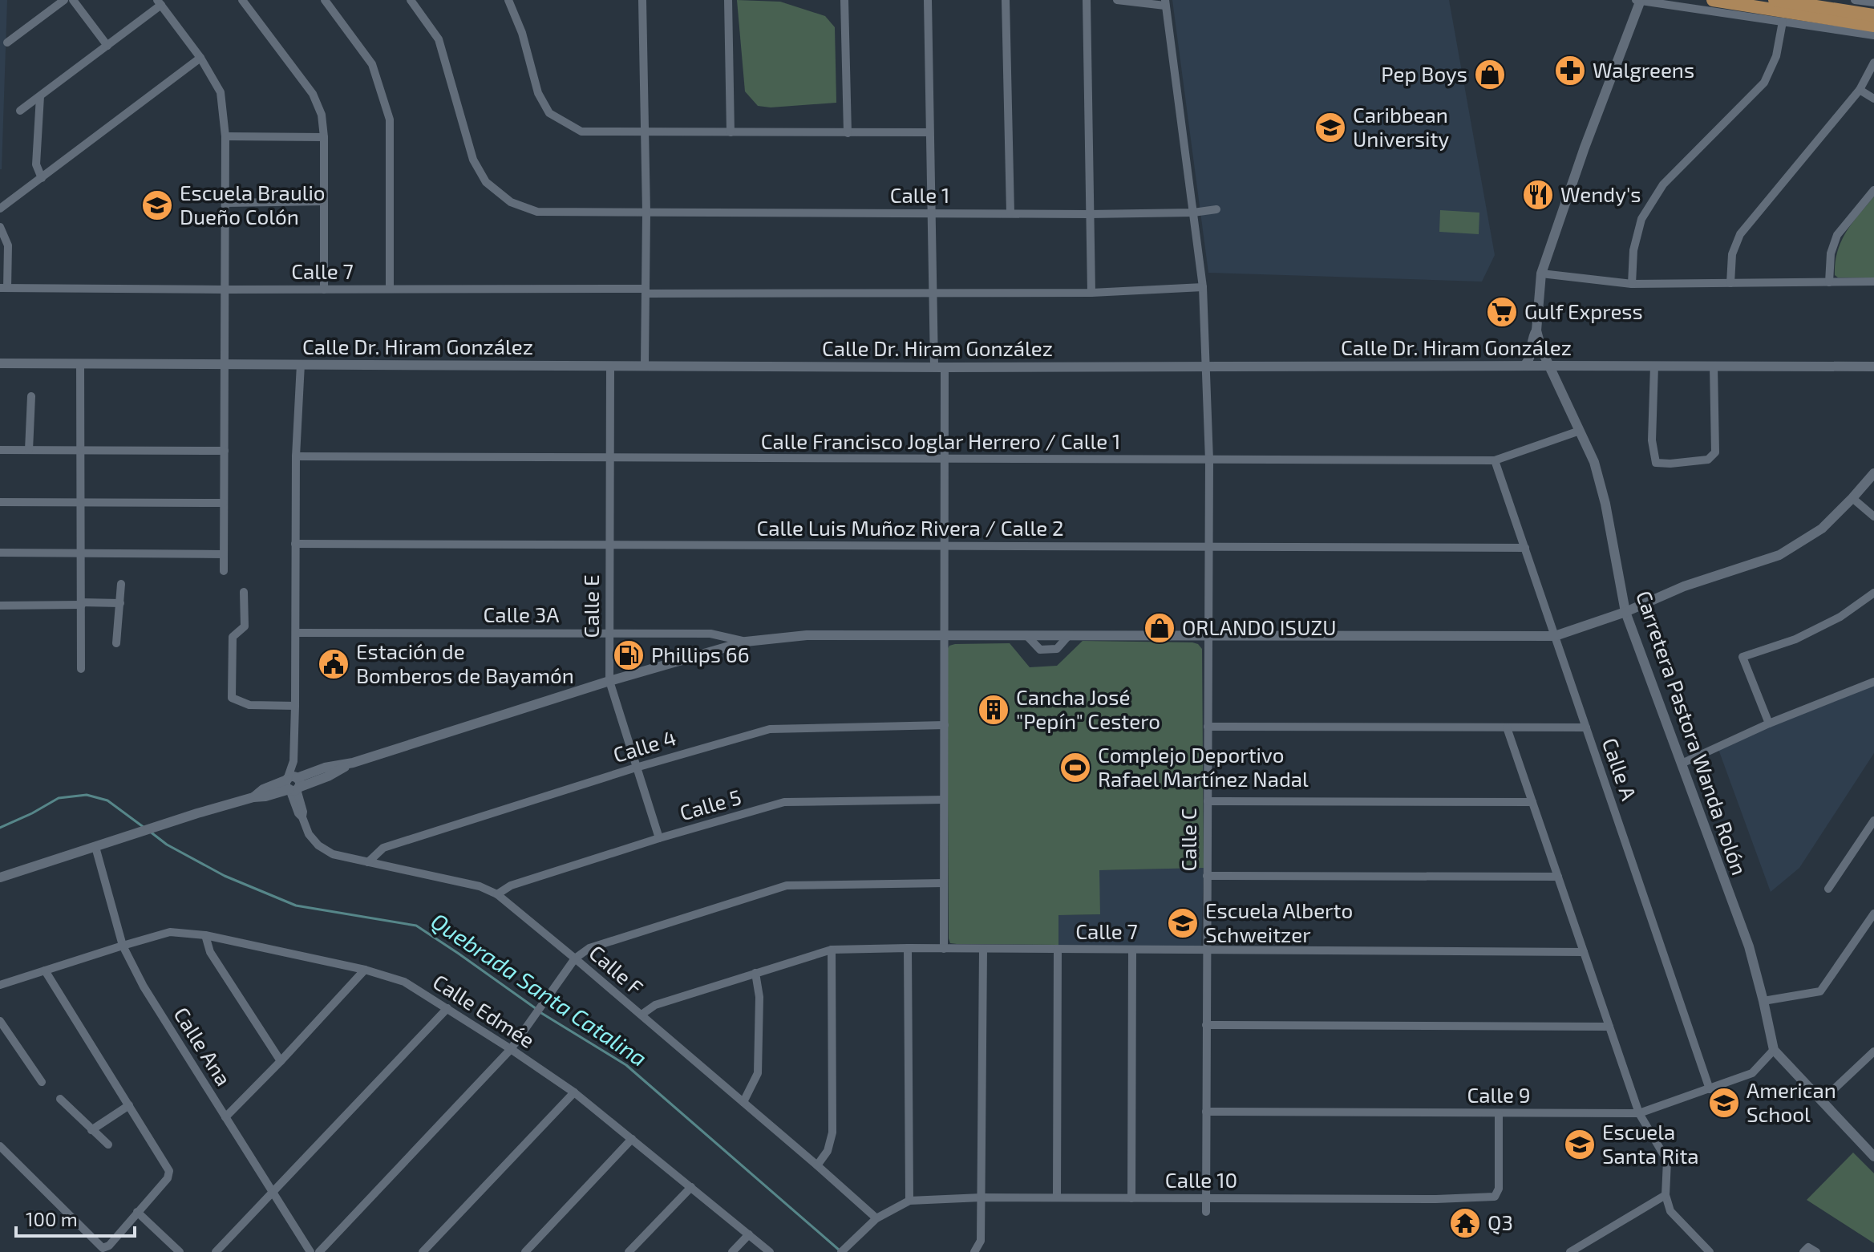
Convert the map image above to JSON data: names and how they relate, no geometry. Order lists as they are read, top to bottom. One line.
{"streets":{"street":["Calle 1","Calle 7","Calle Dr. Hiram González","Calle Francisco Joglar Herrero / Calle 1","Calle Luis Muñoz Rivera / Calle 2","Calle E","Calle 3A","Carretera Pastora Wanda Rolón","Calle 4","Calle A","Calle 5","Calle C","Calle F","Calle Edmée","Calle Ana","Calle 9","Calle 10"]},"crossings":[["Calle 1","Calle C"],["Calle 7","Calle C"],["Calle 7","Calle F"],["Calle Dr. Hiram González","Calle E"],["Calle Dr. Hiram González","Carretera Pastora Wanda Rolón"],["Calle Dr. Hiram González","Calle C"],["Calle Francisco Joglar Herrero / Calle 1","Calle E"],["Calle Francisco Joglar Herrero / Calle 1","Carretera Pastora Wanda Rolón"],["Calle Francisco Joglar Herrero / Calle 1","Calle A"],["Calle Francisco Joglar Herrero / Calle 1","Calle C"],["Calle Luis Muñoz Rivera / Calle 2","Calle E"],["Calle Luis Muñoz Rivera / Calle 2","Calle A"],["Calle Luis Muñoz Rivera / Calle 2","Calle C"],["Calle E","Calle 3A"],["Calle E","Calle 4"],["Calle E","Calle 5"],["Carretera Pastora Wanda Rolón","Calle 9"],["Calle 4","Calle F"],["Calle A","Calle 9"],["Calle 5","Calle F"],["Calle C","Calle 9"],["Calle C","Calle 10"],["Calle F","Calle 10"],["Calle Edmée","Calle Ana"],["Calle 9","Calle 10"]],"water":["Quebrada Santa Catalina"],"places":{"pharmacy":["Walgreens"],"shop":["Pep Boys","ORLANDO ISUZU"],"school or university":["Caribbean University","Escuela Braulio Dueño Colón","Escuela Alberto Schweitzer","American School","Escuela Santa Rita"],"restaurant":["Wendy's"],"supermarket":["Gulf Express"],"fuel station":["Phillips 66"],"public building":["Estación de Bomberos de Bayamón"],"building":["Cancha José \"Pepín\" Cestero"],"sports":["Complejo Deportivo Rafael Martínez Nadal"],"temple":["Q3"]},"scale_bar":"100 m"}
